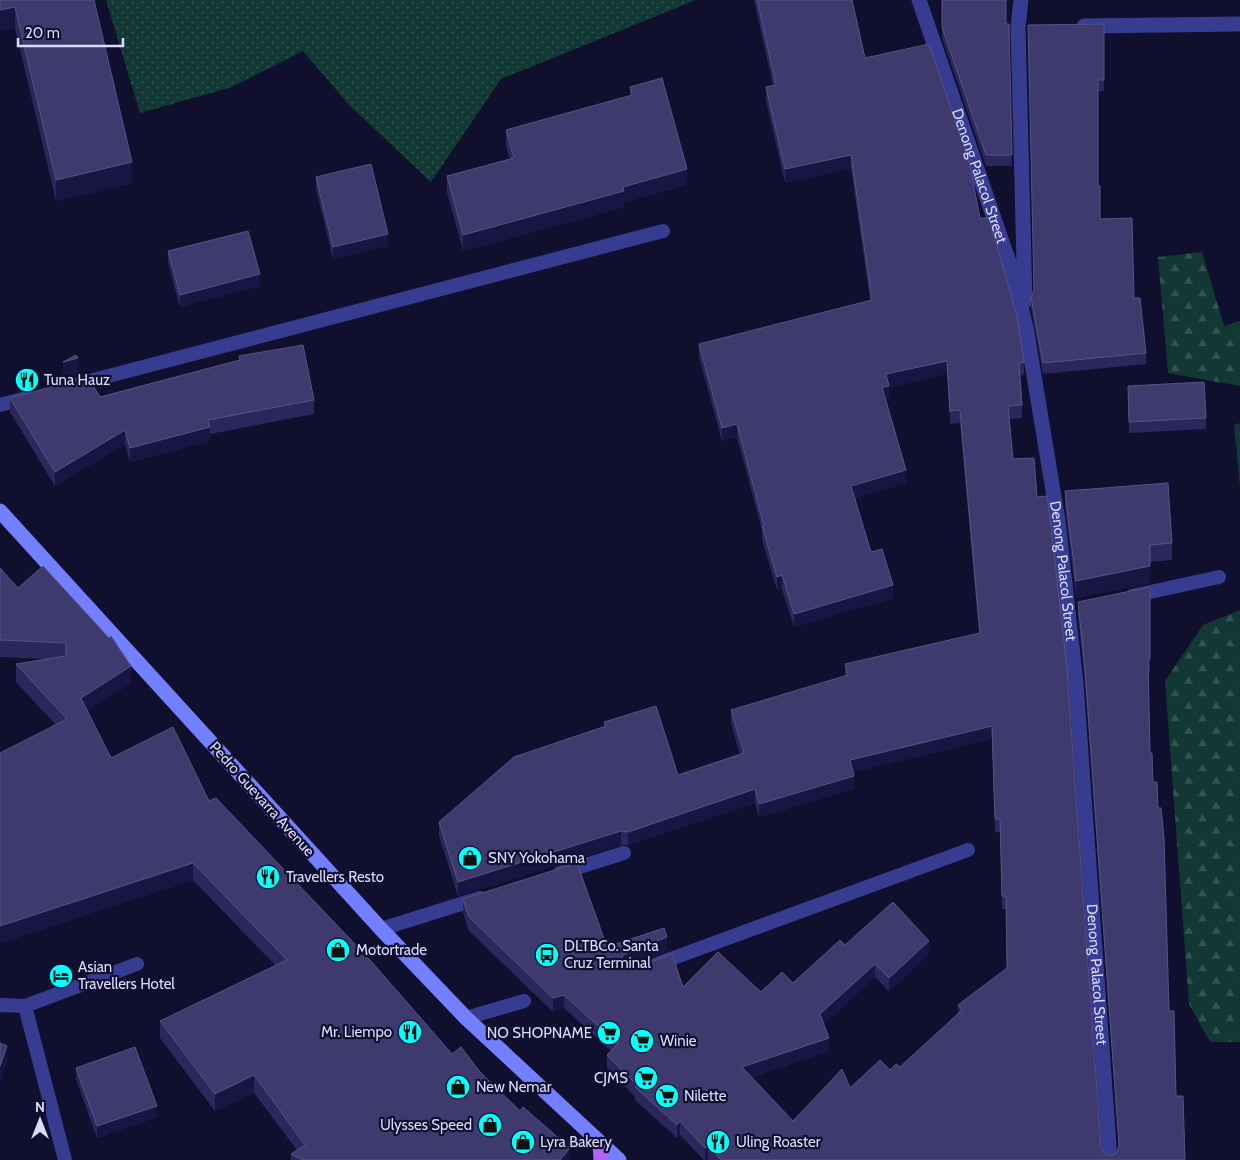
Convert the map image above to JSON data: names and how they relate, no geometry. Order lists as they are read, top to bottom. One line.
{"streets":{"main road":["Pedro Guevarra Avenue"],"street":["Denong Palacol Street"]},"places":{"restaurant":["Tuna Hauz","Travellers Resto","Mr. Liempo","Uling Roaster"],"shop":["SNY Yokohama","Motortrade","New Nemar","Ulysses Speed","Lyra Bakery"],"bus stop":["DLTBCo. Santa Cruz Terminal"],"hotel":["Asian Travellers Hotel"],"supermarket":["NO SHOPNAME","Winie","CJMS","Nilette"]},"scale_bar":"20 m","north":"top"}
